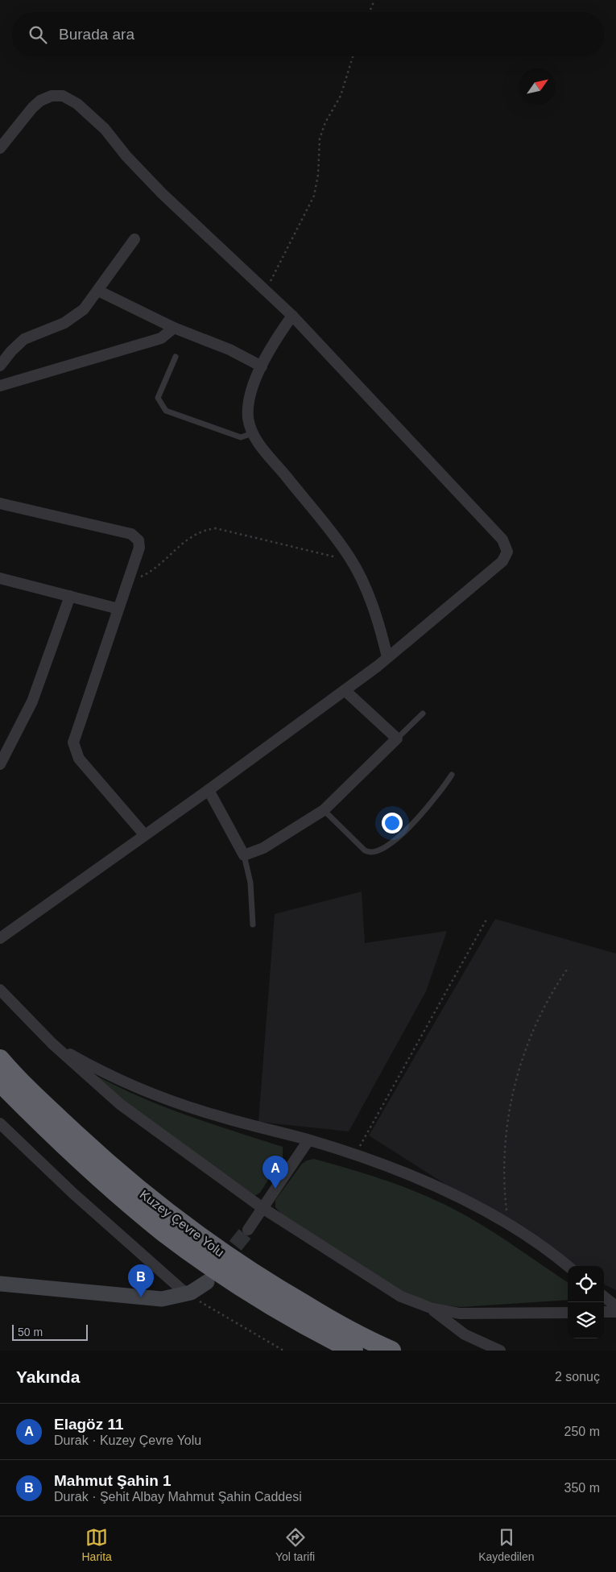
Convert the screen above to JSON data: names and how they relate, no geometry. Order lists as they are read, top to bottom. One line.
{"streets":{"highway":["Kuzey Çevre Yolu"]},"scale_bar":"50 m","north":"top right","page":{"search":"Burada ara","pins":["A","B"],"scale":"50 m","heading":["Yakında","2 sonuç"],"list":[{"mark":"A","name":"Elagöz 11","note":"Durak · Kuzey Çevre Yolu","value":"250 m"},{"mark":"B","name":"Mahmut Şahin 1","note":"Durak · Şehit Albay Mahmut Şahin Caddesi","value":"350 m"}],"nav":["Harita","Yol tarifi","Kaydedilen"]}}
